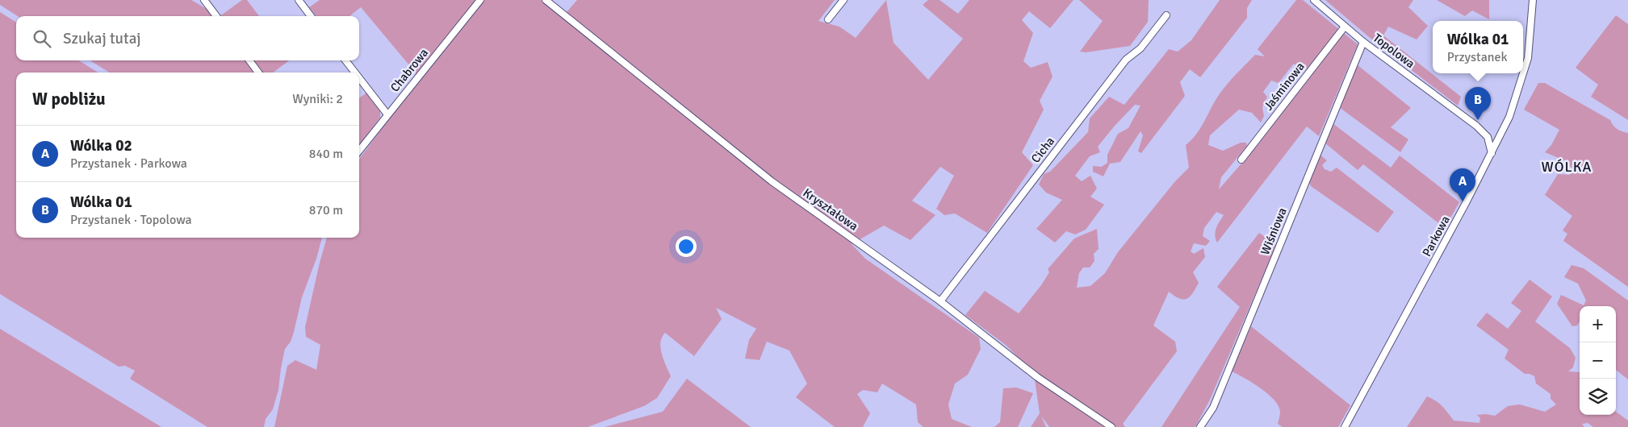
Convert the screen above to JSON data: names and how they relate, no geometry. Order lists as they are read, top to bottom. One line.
{"streets":{"street":["Topolowa","Chabrowa","Jaśminowa","Cicha","Kryształowa","Wiśniowa","Parkowa"]},"crossings":[["Topolowa","Jaśminowa"],["Topolowa","Wiśniowa"],["Topolowa","Parkowa"],["Cicha","Kryształowa"]],"districts":["WÓLKA"],"page":{"search":"Szukaj tutaj","popup":["Wólka 01","Przystanek"],"heading":["W pobliżu","Wyniki: 2"],"pins":["B","A"],"list":[{"mark":"A","name":"Wólka 02","note":"Przystanek · Parkowa","value":"840 m"},{"mark":"B","name":"Wólka 01","note":"Przystanek · Topolowa","value":"870 m"}],"map_buttons":["+","−"]}}
